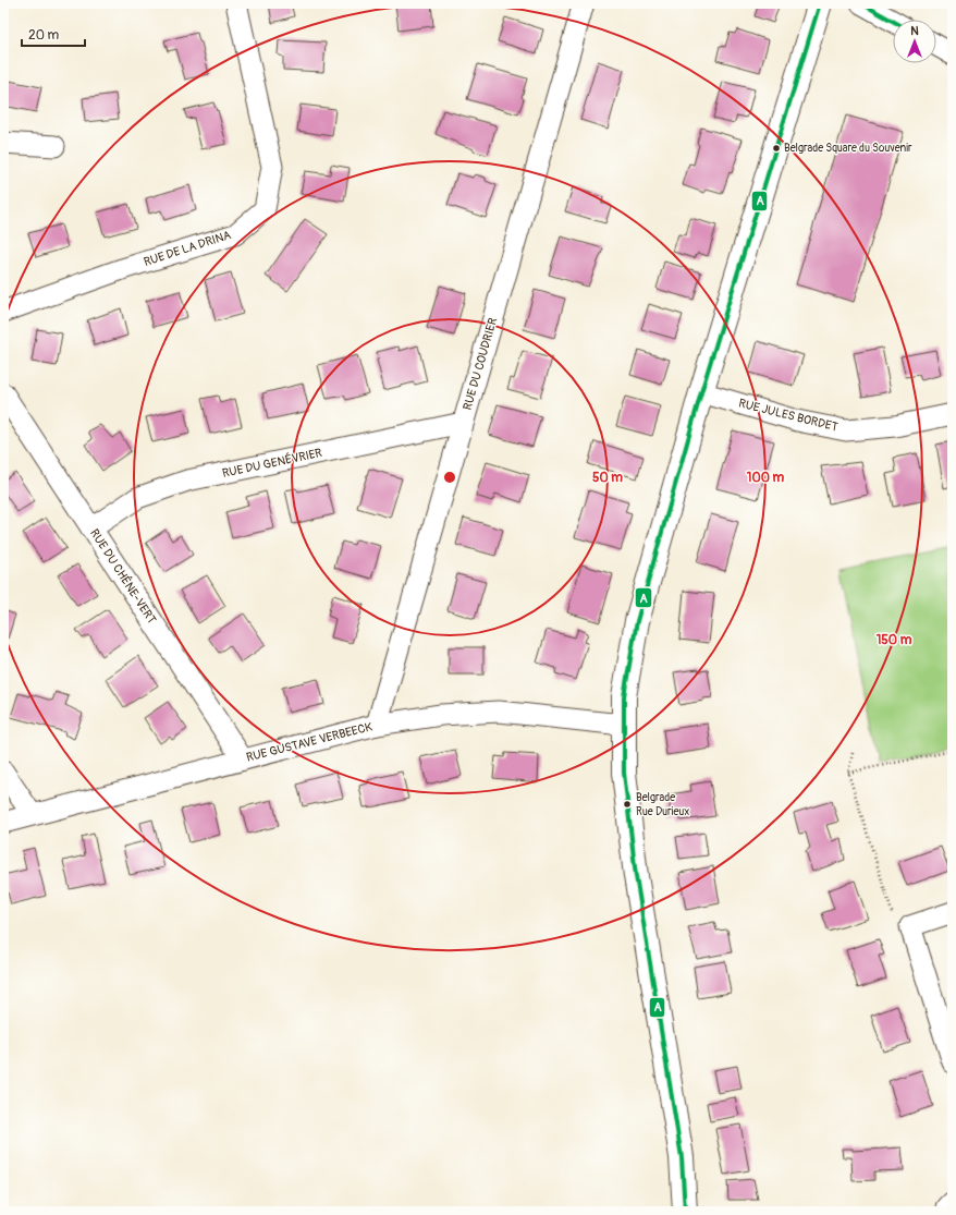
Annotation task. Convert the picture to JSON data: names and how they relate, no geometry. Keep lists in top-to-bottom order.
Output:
{
  "streets": {
    "street": [
      "RUE DE LA DRINA",
      "RUE DU COUDRIER",
      "RUE JULES BORDET",
      "RUE DU GENÉVRIER",
      "RUE DU CHÊNE-VERT",
      "RUE GUSTAVE VERBEECK"
    ]
  },
  "crossings": [
    ["RUE DU COUDRIER", "RUE DU GENÉVRIER"],
    ["RUE DU COUDRIER", "RUE GUSTAVE VERBEECK"],
    ["RUE DU GENÉVRIER", "RUE DU CHÊNE-VERT"],
    ["RUE DU CHÊNE-VERT", "RUE GUSTAVE VERBEECK"]
  ],
  "places": ["Belgrade Square du Souvenir", "Belgrade Rue Durieux"],
  "lines": ["transit line A"],
  "scale_bar": "20 m",
  "north": "top",
  "rings": ["50 m", "100 m", "150 m"]
}
